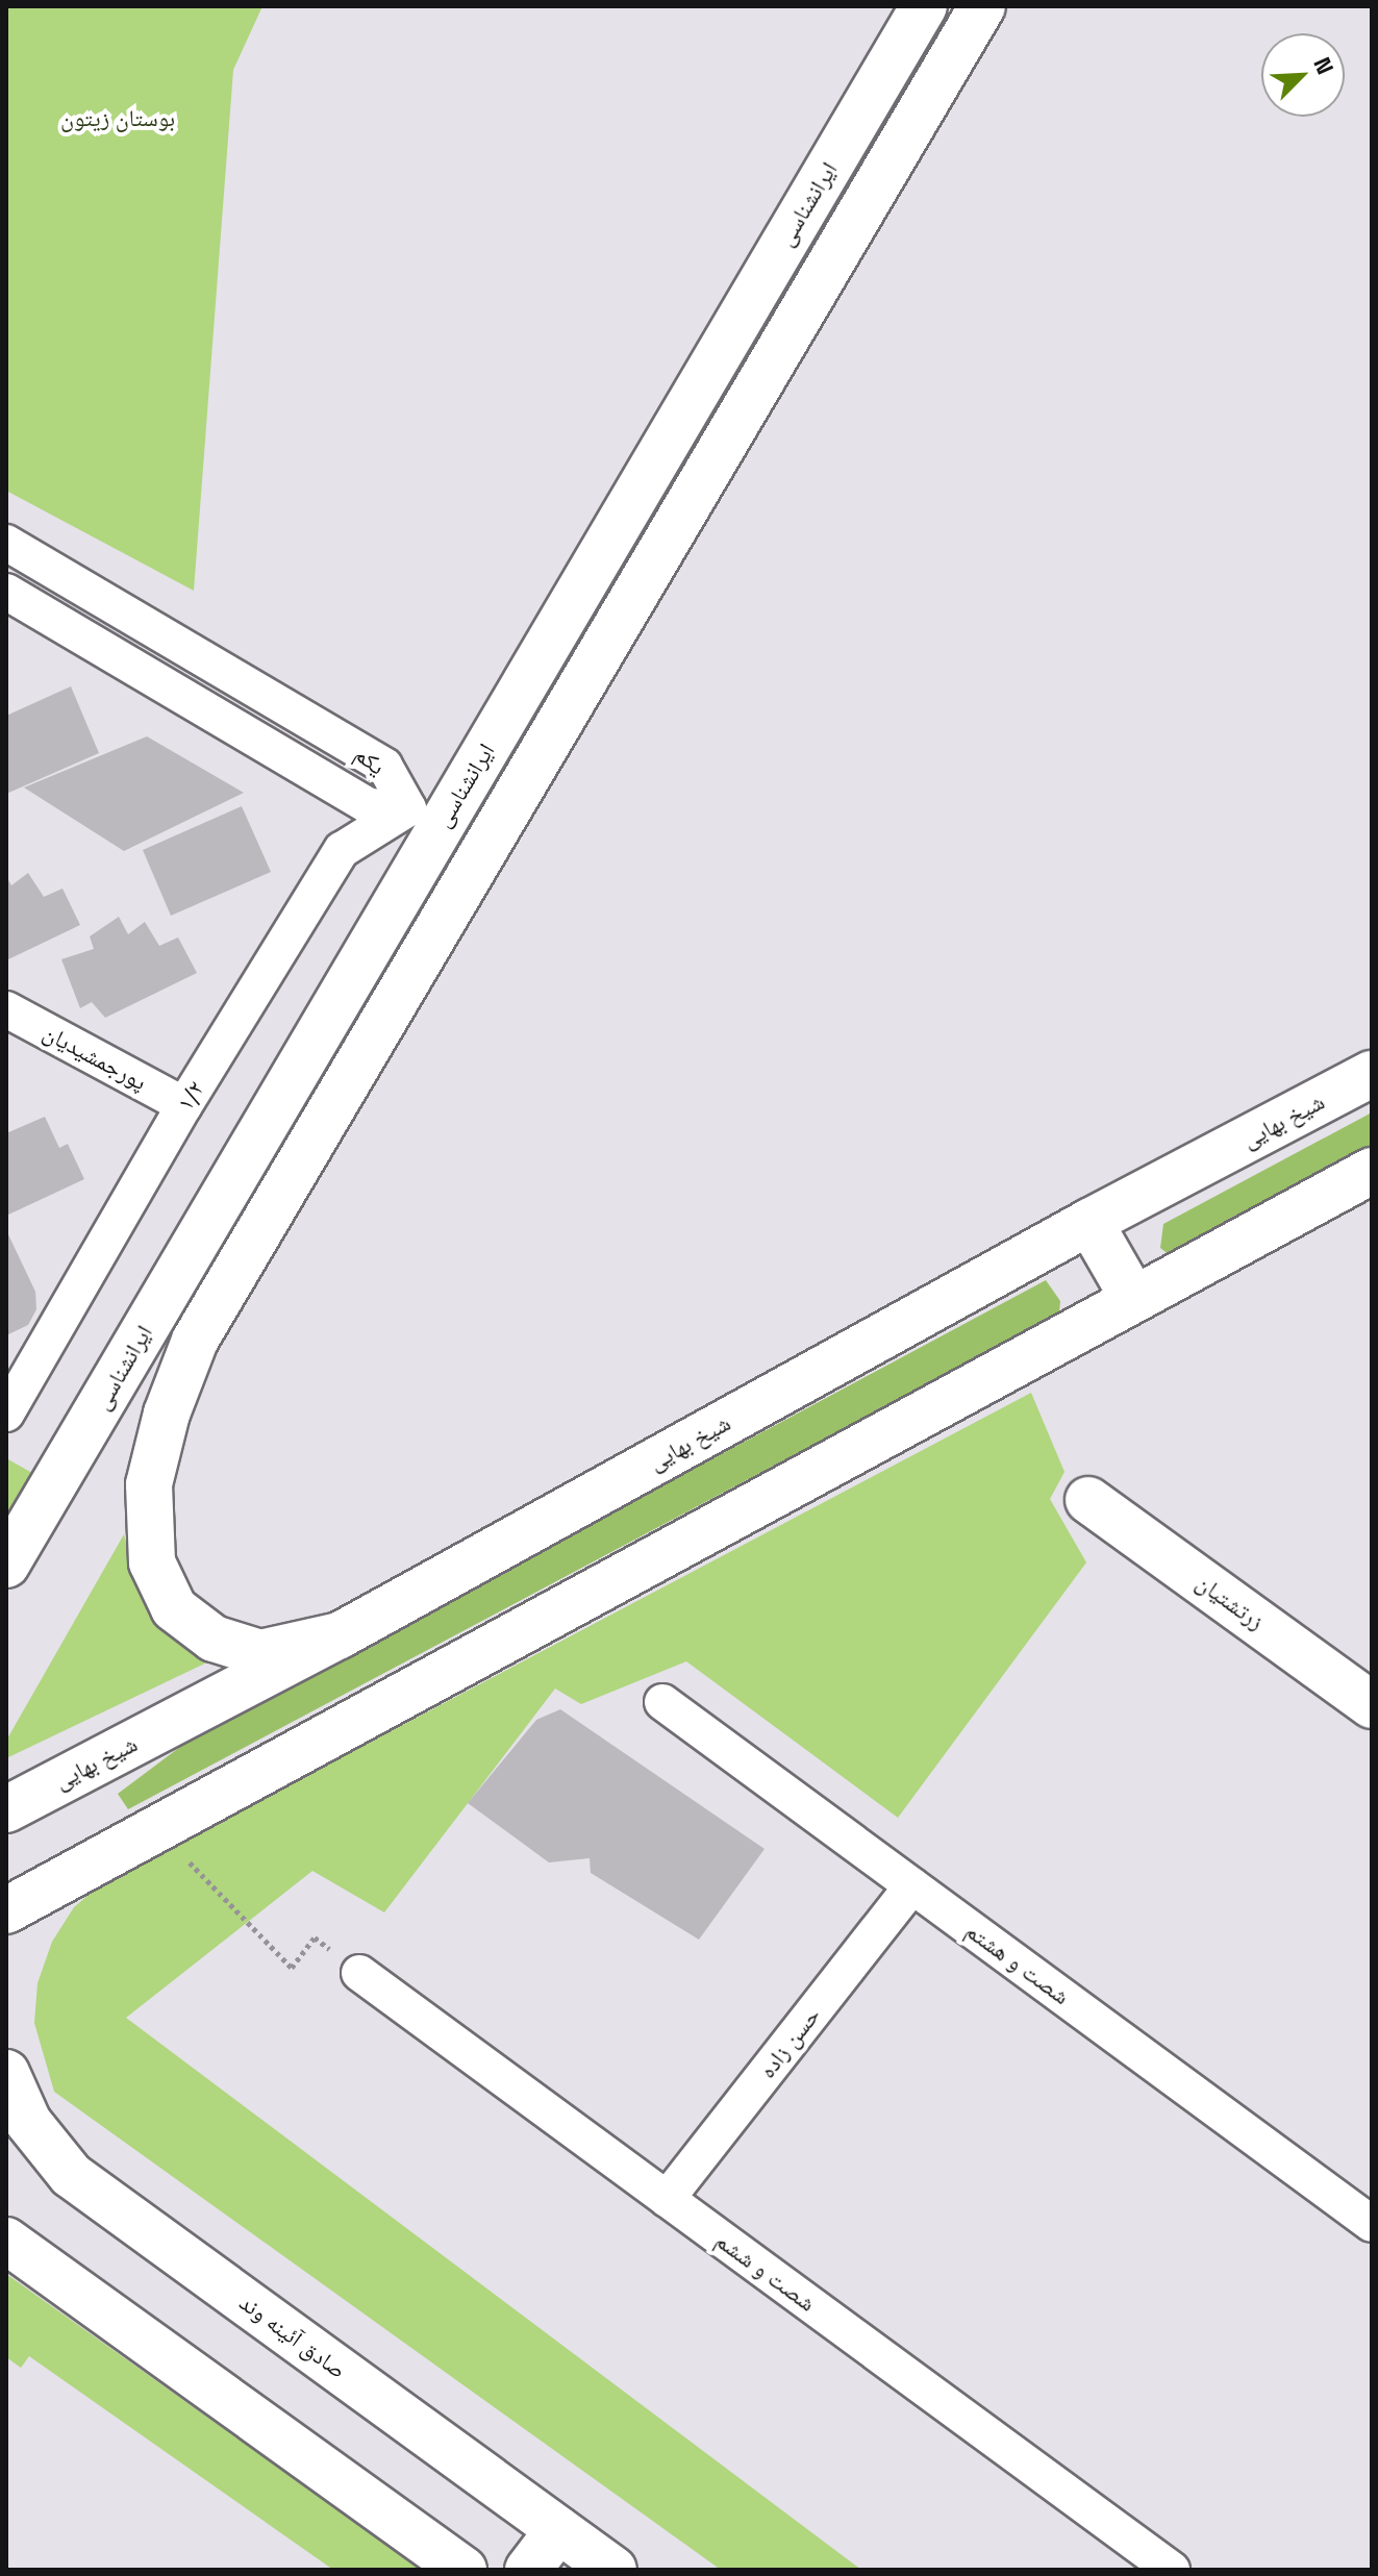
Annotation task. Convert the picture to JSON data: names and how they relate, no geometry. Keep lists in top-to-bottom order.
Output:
{
  "streets": {
    "main road": [
      "ایرانشناسی",
      "شیخ بهایی",
      "زرتشتیان",
      "صادق آئینه وند"
    ],
    "street": [
      "یکم",
      "پورجمشیدیان",
      "۱/۲",
      "شصت و هشتم",
      "حسن زاده",
      "شصت و ششم"
    ]
  },
  "crossings": [
    ["ایرانشناسی", "یکم"],
    ["ایرانشناسی", "۱/۲"],
    ["یکم", "۱/۲"],
    ["پورجمشیدیان", "۱/۲"],
    ["شصت و هشتم", "حسن زاده"],
    ["حسن زاده", "شصت و ششم"]
  ],
  "parks": ["بوستان زیتون"],
  "north": "top right"
}
